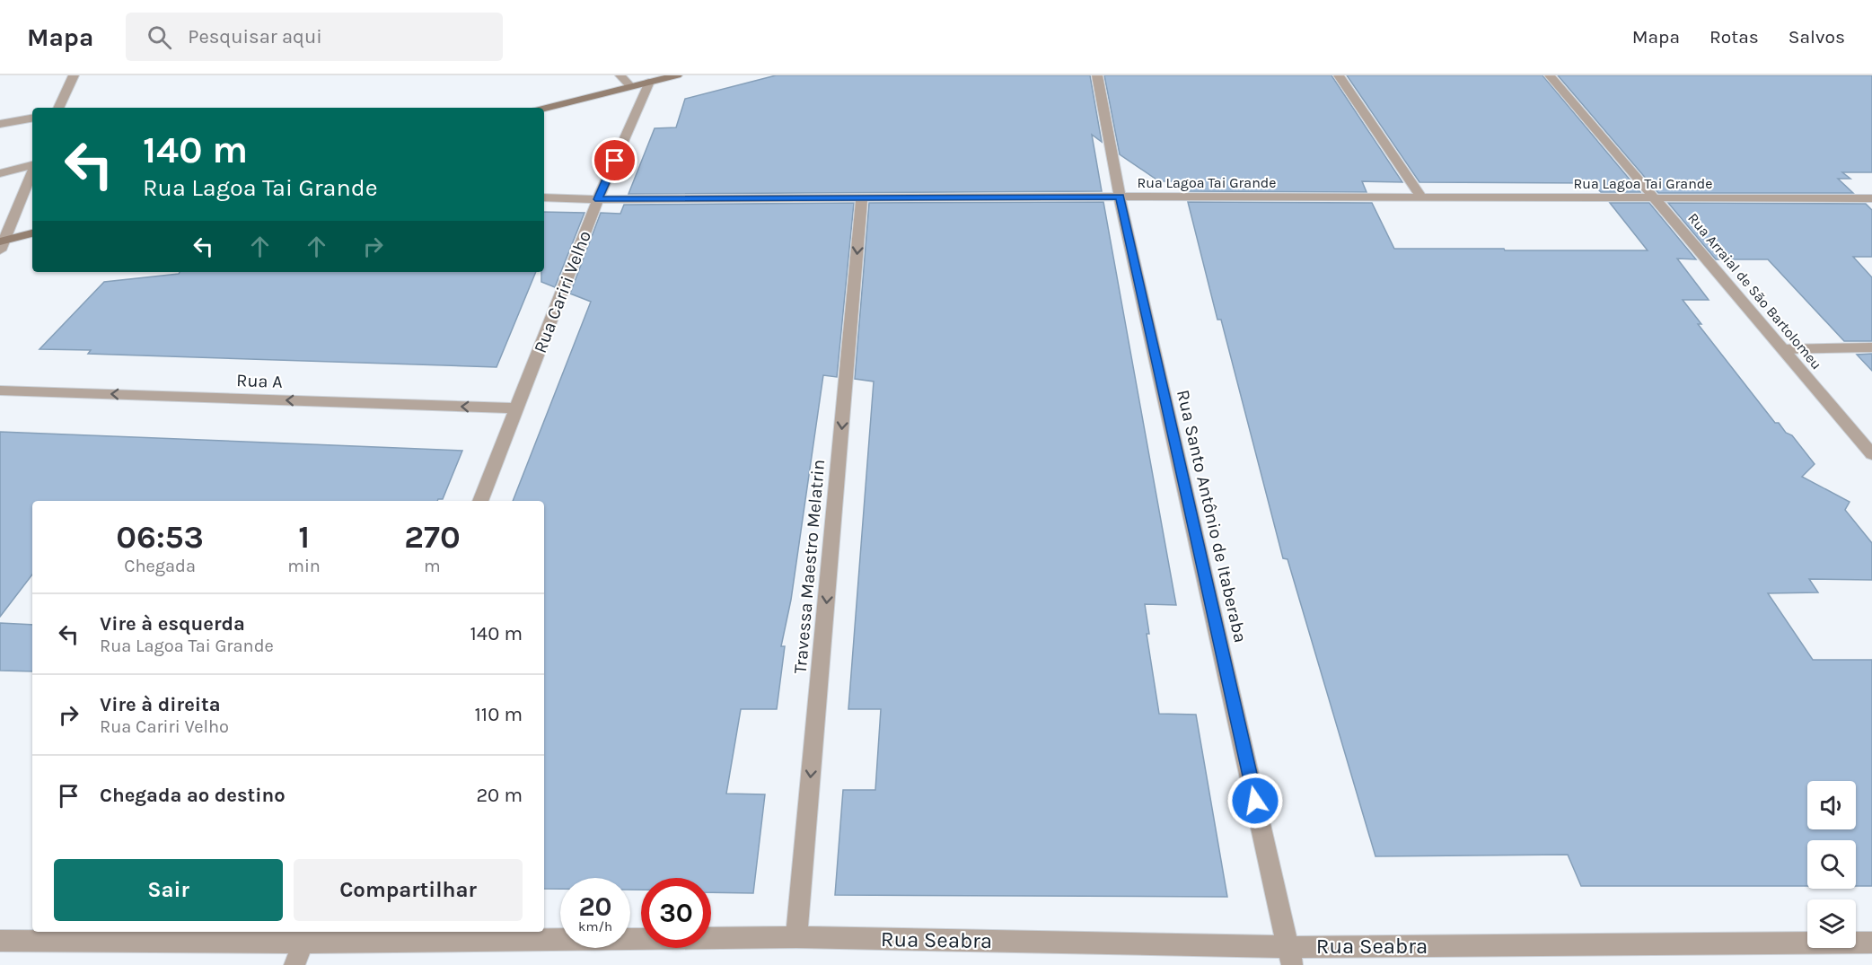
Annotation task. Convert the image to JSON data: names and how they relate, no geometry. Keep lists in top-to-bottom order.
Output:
{
  "streets": {
    "street": [
      "Rua Lagoa Tai Grande",
      "Rua Arraial de São Bartolomeu",
      "Rua Cariri Velho",
      "Rua A",
      "Rua Santo Antônio de Itaberaba",
      "Travessa Maestro Melatrin",
      "Rua Seabra"
    ]
  },
  "crossings": [
    ["Rua Lagoa Tai Grande", "Rua Arraial de São Bartolomeu"],
    ["Rua Lagoa Tai Grande", "Rua Cariri Velho"],
    ["Rua Lagoa Tai Grande", "Rua Santo Antônio de Itaberaba"],
    ["Rua Lagoa Tai Grande", "Travessa Maestro Melatrin"],
    ["Rua Cariri Velho", "Rua A"],
    ["Rua Santo Antônio de Itaberaba", "Rua Seabra"],
    ["Travessa Maestro Melatrin", "Rua Seabra"]
  ],
  "one_way": ["Rua A", "Travessa Maestro Melatrin"],
  "page": {
    "header": "Mapa",
    "search": "Pesquisar aqui",
    "nav": ["Mapa", "Rotas", "Salvos"],
    "turn": ["140 m", "Rua Lagoa Tai Grande"],
    "eta": [
      "06:53",
      "Chegada",
      "1",
      "min",
      "270",
      "m"
    ],
    "list": [
      {
        "name": "Vire à esquerda",
        "note": "Rua Lagoa Tai Grande",
        "value": "140 m"
      },
      {
        "name": "Vire à direita",
        "note": "Rua Cariri Velho",
        "value": "110 m"
      },
      {
        "name": "Chegada ao destino",
        "value": "20 m"
      }
    ],
    "buttons": ["Sair", "Compartilhar"],
    "speed": "20 km/h",
    "limit": "30"
  }
}
